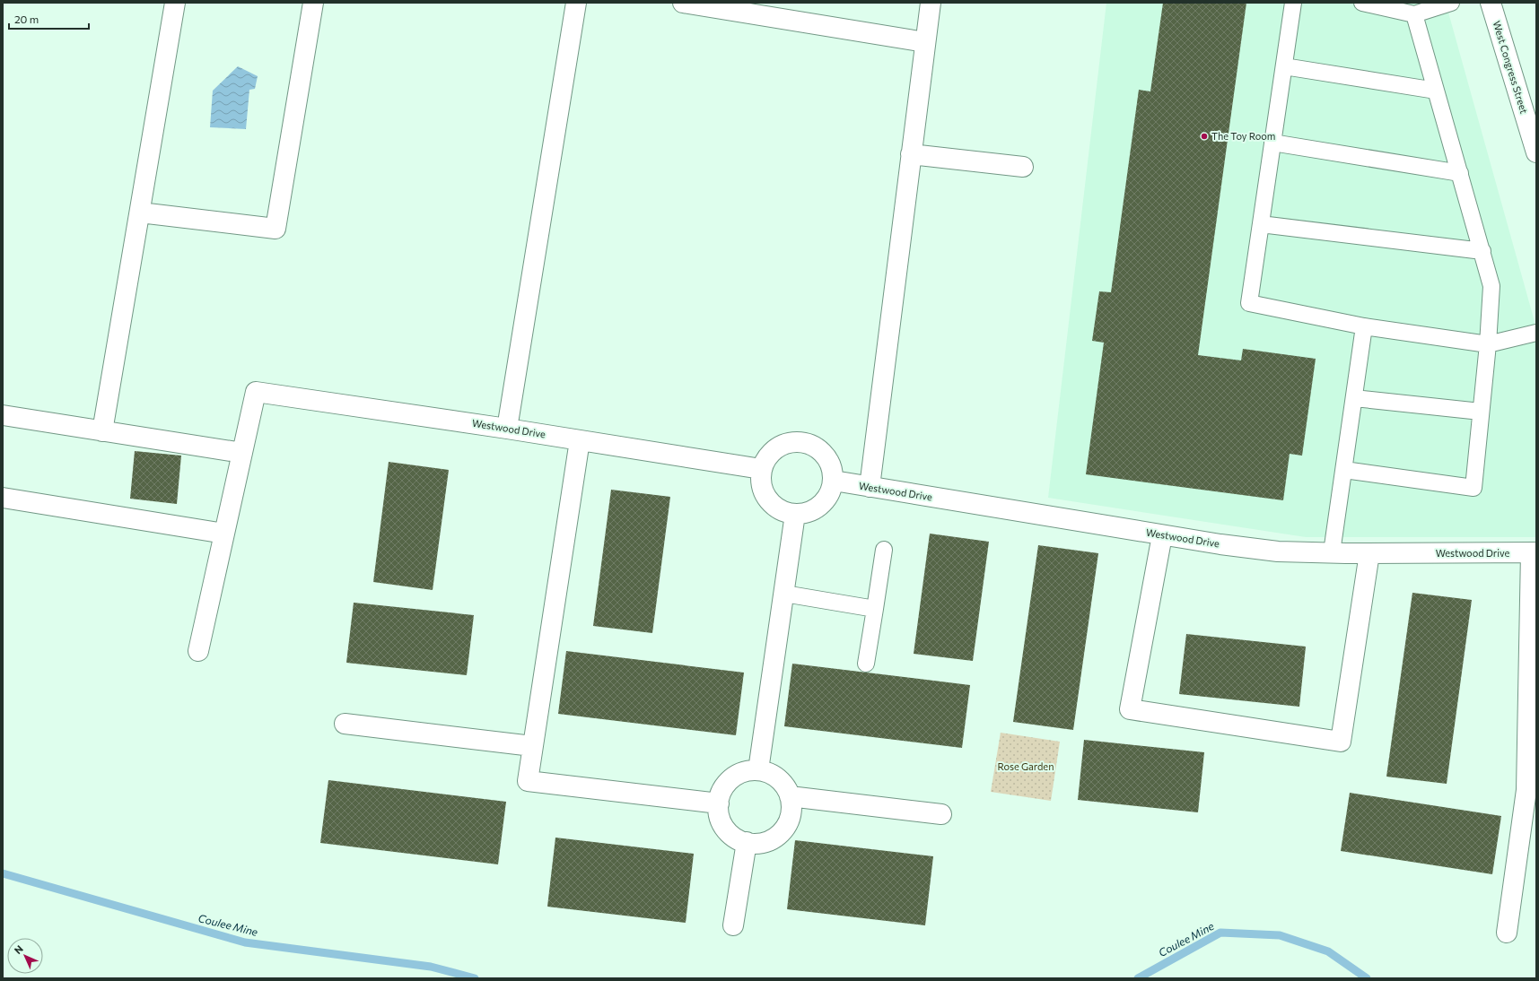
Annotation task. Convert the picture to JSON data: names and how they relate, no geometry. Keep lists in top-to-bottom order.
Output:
{
  "streets": {
    "street": ["West Congress Street", "Westwood Drive"]
  },
  "water": ["Coulee Mine"],
  "parks": ["Rose Garden"],
  "places": ["The Toy Room"],
  "scale_bar": "20 m",
  "north": "top left"
}
